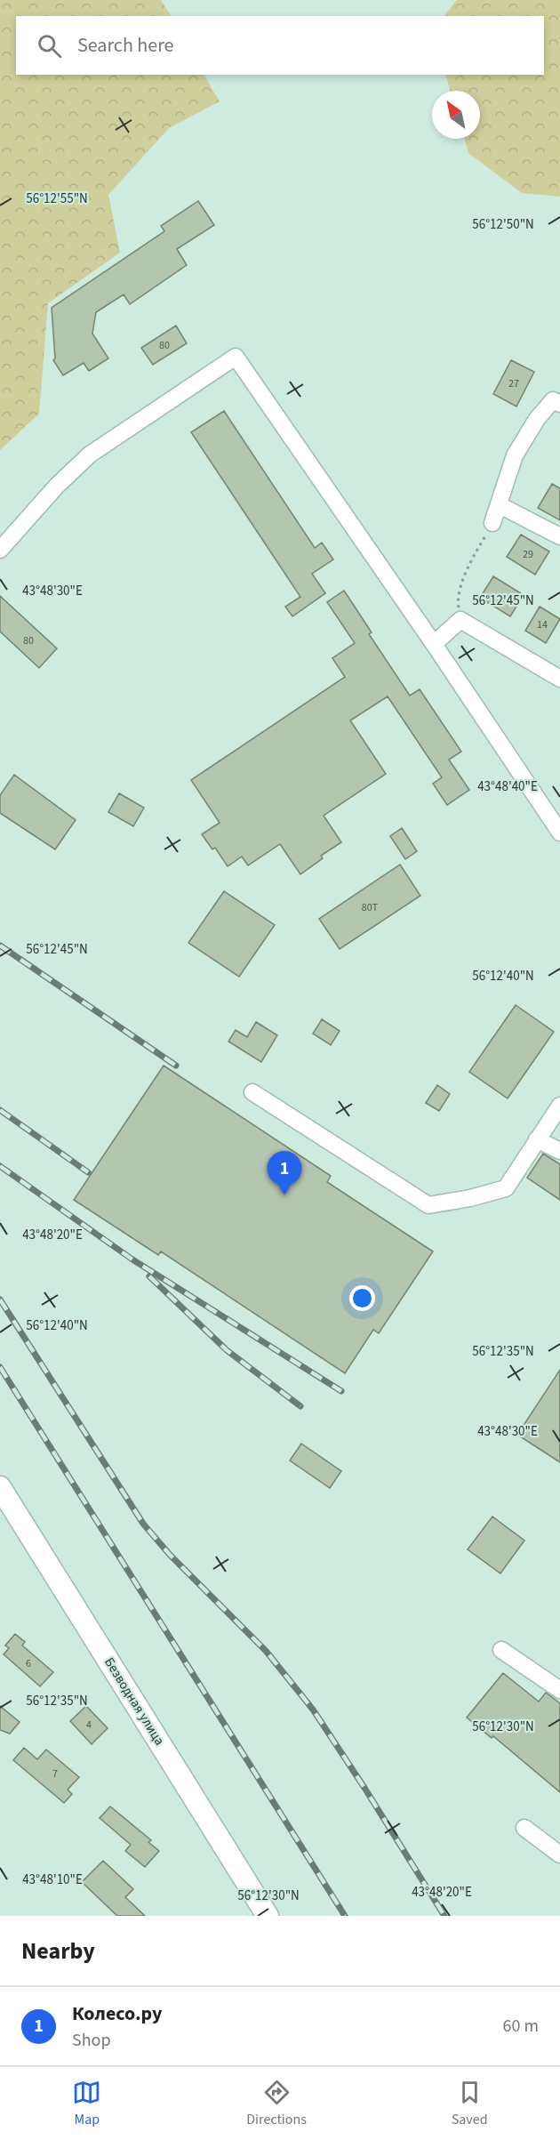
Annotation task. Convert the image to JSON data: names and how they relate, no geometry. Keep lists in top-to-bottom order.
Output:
{
  "streets": {
    "main road": ["Безводная улица"]
  },
  "house_numbers": [
    "80",
    "27",
    "29",
    "14",
    "80",
    "80Т",
    "6",
    "4",
    "7"
  ],
  "north": "top left",
  "page": {
    "search": "Search here",
    "pins": "1",
    "heading": "Nearby",
    "list": [
      {
        "mark": "1",
        "name": "Колесо.ру",
        "note": "Shop",
        "value": "60 m"
      }
    ],
    "nav": ["Map", "Directions", "Saved"]
  },
  "coordinates": [
    "56°12'55\"N",
    "56°12'50\"N",
    "43°48'30\"E",
    "56°12'45\"N",
    "43°48'40\"E",
    "56°12'40\"N",
    "43°48'20\"E",
    "56°12'35\"N",
    "56°12'30\"N",
    "43°48'10\"E"
  ]
}
